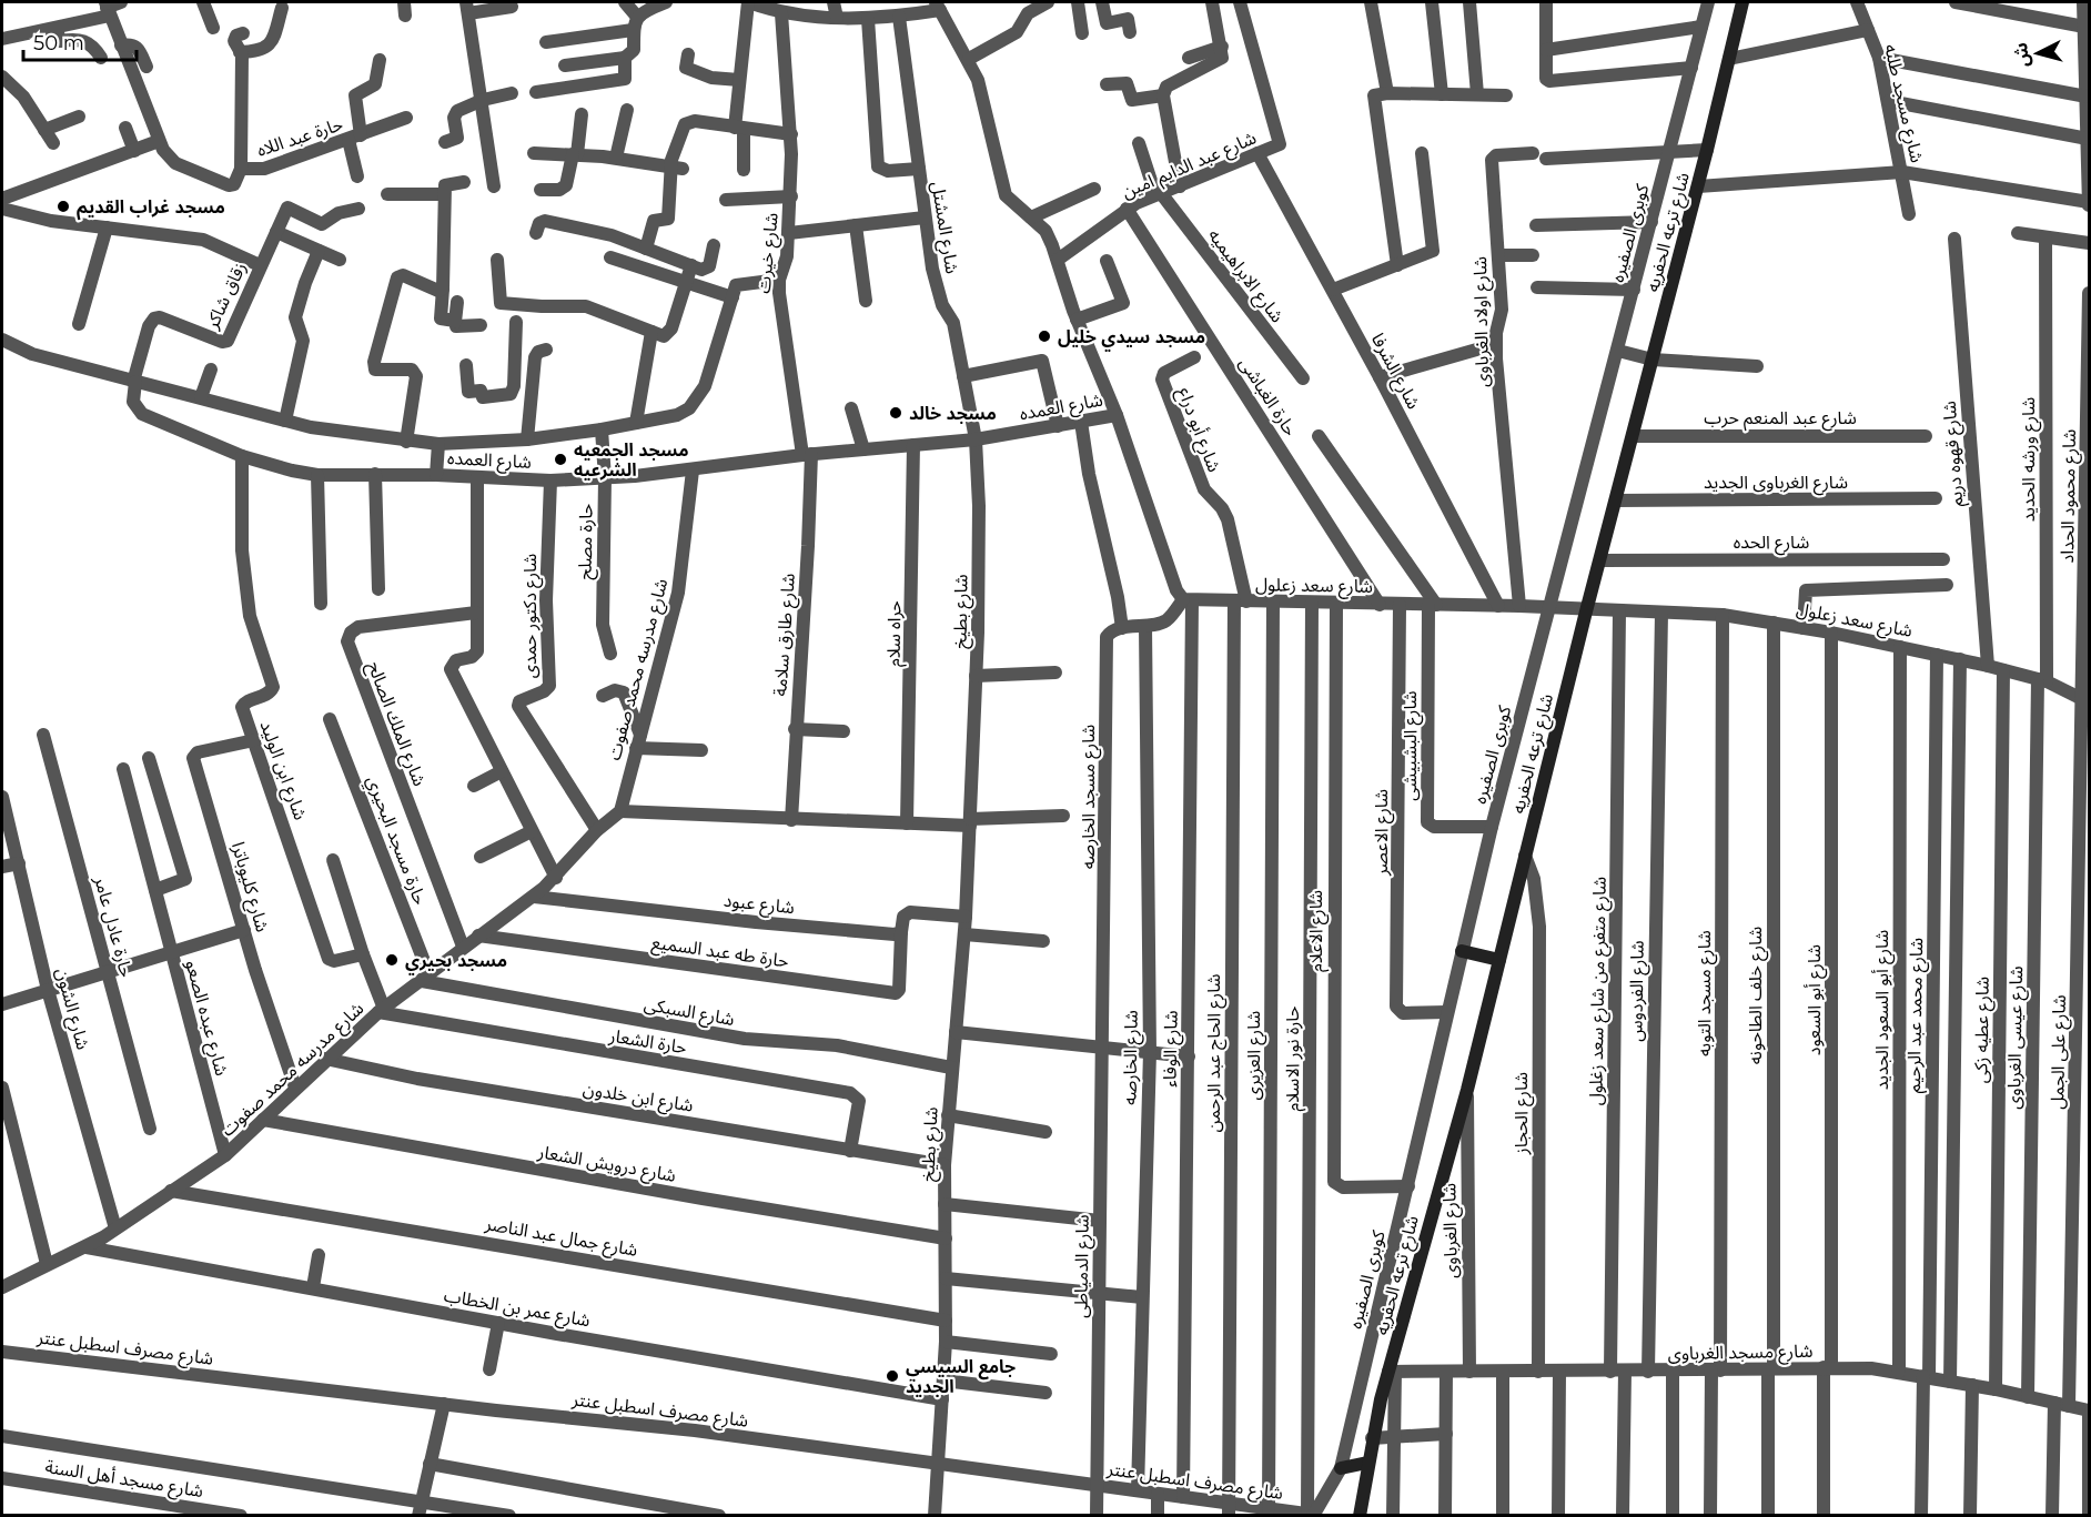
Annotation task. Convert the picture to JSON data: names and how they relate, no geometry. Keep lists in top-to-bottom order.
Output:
{
  "streets": {
    "street": [
      "شارع مسجد طلبه",
      "حارة عبد اللاه",
      "شارع عبد الدايم امين",
      "شارع المشتل",
      "شارع ترعه الحفريه",
      "كوبرى الصفيره",
      "شارع خيرت",
      "شارع الابراهيميه",
      "زقاق شاكر",
      "شارع اولاد الغرباوى",
      "شارع الشرفا",
      "حارة الغباشى",
      "شارع العمده",
      "شارع عبد المنعم حرب",
      "شارع أبو دراع",
      "شارع قهوه دريم",
      "شارع ورشه الحديد",
      "شارع الغرباوى الجديد",
      "شارع محمود الحداد",
      "حارة مصلح",
      "شارع الحده",
      "شارع سعد زعلول",
      "شارع بطيخ",
      "شارع دكتور حمدى",
      "حراه سلام",
      "شارع طارق سلامة",
      "شارع مدرسه محمد صفوت",
      "شارع الملك الصالح",
      "شارع البشبيشى",
      "شارع ابن الوليد",
      "شارع مسجد الخارصه",
      "شارع الاعصر",
      "حارة مسجد البحيري",
      "شارع كليوباترا",
      "شارع عبود",
      "حارة عادل عامر",
      "شارع الاعلام",
      "حارة طه عبد السميع",
      "شارع متفرع من شارع سعد زغلول",
      "شارع الفردوس",
      "شارع مسجد التوبه",
      "شارع خلف الطاحونه",
      "شارع أبو السعود",
      "شارع الشون",
      "شارع أبو السعود الجديد",
      "شارع السبكى",
      "شارع محمد عبد الرحيم",
      "شارع عبده الصعو",
      "شارع عطيه زكى",
      "شارع عيسى الغرباوى",
      "حارة الشعار",
      "شارع الوفاء",
      "شارع على الجمل",
      "شارع الحاج عبد الرحمن",
      "شارع العزيرى",
      "شارع الخارصه",
      "حارة نور الاسلام",
      "شارع ابن خلدون",
      "شارع الحجاز",
      "شارع درويش الشعار",
      "شارع الغرباوى",
      "شارع جمال عبد الناصر",
      "شارع الدمياطى",
      "شارع عمر بن الخطاب",
      "شارع مصرف اسطبل عنتر",
      "شارع مسجد الغرباوى",
      "شارع مسجد أهل السنة"
    ]
  },
  "crossings": [
    ["شارع عبد الدايم امين", "شارع الابراهيميه"],
    ["شارع عبد الدايم امين", "شارع الشرفا"],
    ["شارع عبد الدايم امين", "حارة الغباشى"],
    ["شارع المشتل", "شارع العمده"],
    ["شارع المشتل", "شارع بطيخ"],
    ["شارع ترعه الحفريه", "شارع عبد المنعم حرب"],
    ["شارع ترعه الحفريه", "شارع الغرباوى الجديد"],
    ["شارع ترعه الحفريه", "شارع الحده"],
    ["شارع ترعه الحفريه", "شارع سعد زعلول"],
    ["شارع ترعه الحفريه", "شارع الحجاز"],
    ["شارع ترعه الحفريه", "شارع الغرباوى"],
    ["شارع ترعه الحفريه", "شارع مسجد الغرباوى"],
    ["كوبرى الصفيره", "شارع اولاد الغرباوى"],
    ["كوبرى الصفيره", "شارع سعد زعلول"],
    ["كوبرى الصفيره", "شارع البشبيشى"],
    ["كوبرى الصفيره", "شارع الاعصر"],
    ["كوبرى الصفيره", "شارع الاعلام"],
    ["كوبرى الصفيره", "حارة نور الاسلام"],
    ["كوبرى الصفيره", "شارع مصرف اسطبل عنتر"],
    ["شارع خيرت", "شارع العمده"],
    ["شارع خيرت", "شارع طارق سلامة"],
    ["زقاق شاكر", "شارع العمده"],
    ["شارع اولاد الغرباوى", "شارع سعد زعلول"],
    ["شارع الشرفا", "شارع سعد زعلول"],
    ["حارة الغباشى", "شارع سعد زعلول"],
    ["شارع العمده", "حارة مصلح"],
    ["شارع العمده", "شارع بطيخ"],
    ["شارع العمده", "شارع دكتور حمدى"],
    ["شارع العمده", "حراه سلام"],
    ["شارع العمده", "شارع طارق سلامة"],
    ["شارع العمده", "شارع مدرسه محمد صفوت"],
    ["شارع العمده", "شارع ابن الوليد"],
    ["شارع أبو دراع", "شارع سعد زعلول"],
    ["شارع أبو دراع", "شارع الحاج عبد الرحمن"],
    ["شارع قهوه دريم", "شارع سعد زعلول"],
    ["شارع ورشه الحديد", "شارع سعد زعلول"],
    ["شارع ورشه الحديد", "شارع عيسى الغرباوى"],
    ["شارع محمود الحداد", "شارع سعد زعلول"],
    ["شارع محمود الحداد", "شارع على الجمل"],
    ["شارع سعد زعلول", "شارع البشبيشى"],
    ["شارع سعد زعلول", "شارع الاعصر"],
    ["شارع سعد زعلول", "شارع الاعلام"],
    ["شارع سعد زعلول", "شارع متفرع من شارع سعد زغلول"],
    ["شارع سعد زعلول", "شارع الفردوس"],
    ["شارع سعد زعلول", "شارع مسجد التوبه"],
    ["شارع سعد زعلول", "شارع خلف الطاحونه"],
    ["شارع سعد زعلول", "شارع أبو السعود"],
    ["شارع سعد زعلول", "شارع أبو السعود الجديد"],
    ["شارع سعد زعلول", "شارع محمد عبد الرحيم"],
    ["شارع سعد زعلول", "شارع عطيه زكى"],
    ["شارع سعد زعلول", "شارع عيسى الغرباوى"],
    ["شارع سعد زعلول", "شارع الوفاء"],
    ["شارع سعد زعلول", "شارع على الجمل"],
    ["شارع سعد زعلول", "شارع الحاج عبد الرحمن"],
    ["شارع سعد زعلول", "شارع العزيرى"],
    ["شارع سعد زعلول", "حارة نور الاسلام"],
    ["شارع بطيخ", "شارع السبكى"],
    ["شارع بطيخ", "شارع ابن خلدون"],
    ["شارع بطيخ", "شارع درويش الشعار"],
    ["شارع بطيخ", "شارع جمال عبد الناصر"],
    ["شارع بطيخ", "شارع عمر بن الخطاب"],
    ["شارع بطيخ", "شارع مصرف اسطبل عنتر"],
    ["شارع دكتور حمدى", "شارع مدرسه محمد صفوت"],
    ["شارع مدرسه محمد صفوت", "شارع الملك الصالح"],
    ["شارع مدرسه محمد صفوت", "حارة مسجد البحيري"],
    ["شارع مدرسه محمد صفوت", "شارع كليوباترا"],
    ["شارع مدرسه محمد صفوت", "شارع عبود"],
    ["شارع مدرسه محمد صفوت", "حارة طه عبد السميع"],
    ["شارع مدرسه محمد صفوت", "شارع الشون"],
    ["شارع مدرسه محمد صفوت", "شارع السبكى"],
    ["شارع مدرسه محمد صفوت", "شارع عبده الصعو"],
    ["شارع مدرسه محمد صفوت", "حارة الشعار"],
    ["شارع مدرسه محمد صفوت", "شارع ابن خلدون"],
    ["شارع مدرسه محمد صفوت", "شارع درويش الشعار"],
    ["شارع مدرسه محمد صفوت", "شارع جمال عبد الناصر"],
    ["شارع مدرسه محمد صفوت", "شارع عمر بن الخطاب"],
    ["شارع ابن الوليد", "شارع كليوباترا"],
    ["شارع مسجد الخارصه", "شارع الدمياطى"],
    ["حارة مسجد البحيري", "شارع السبكى"],
    ["شارع عبود", "حارة طه عبد السميع"],
    ["شارع متفرع من شارع سعد زغلول", "شارع مسجد الغرباوى"],
    ["شارع الفردوس", "شارع مسجد الغرباوى"],
    ["شارع مسجد التوبه", "شارع مسجد الغرباوى"],
    ["شارع خلف الطاحونه", "شارع مسجد الغرباوى"],
    ["شارع أبو السعود", "شارع مسجد الغرباوى"],
    ["شارع أبو السعود الجديد", "شارع مسجد الغرباوى"],
    ["شارع محمد عبد الرحيم", "شارع مسجد الغرباوى"],
    ["شارع عطيه زكى", "شارع مسجد الغرباوى"],
    ["شارع عيسى الغرباوى", "شارع مسجد الغرباوى"],
    ["حارة الشعار", "شارع ابن خلدون"],
    ["شارع الوفاء", "شارع مصرف اسطبل عنتر"],
    ["شارع على الجمل", "شارع مسجد الغرباوى"],
    ["شارع الحاج عبد الرحمن", "شارع مصرف اسطبل عنتر"],
    ["شارع العزيرى", "شارع مصرف اسطبل عنتر"],
    ["شارع الخارصه", "شارع مصرف اسطبل عنتر"],
    ["حارة نور الاسلام", "شارع مصرف اسطبل عنتر"],
    ["شارع الحجاز", "شارع مسجد الغرباوى"],
    ["شارع الغرباوى", "شارع مسجد الغرباوى"],
    ["شارع الدمياطى", "شارع مصرف اسطبل عنتر"]
  ],
  "places": [
    "مسجد غراب القديم",
    "مسجد سيدي خليل",
    "مسجد خالد",
    "مسجد الجمعيه الشرعيه",
    "مسجد بحيري",
    "جامع السيسي الجديد"
  ],
  "scale_bar": "50 m",
  "north": "left"
}
